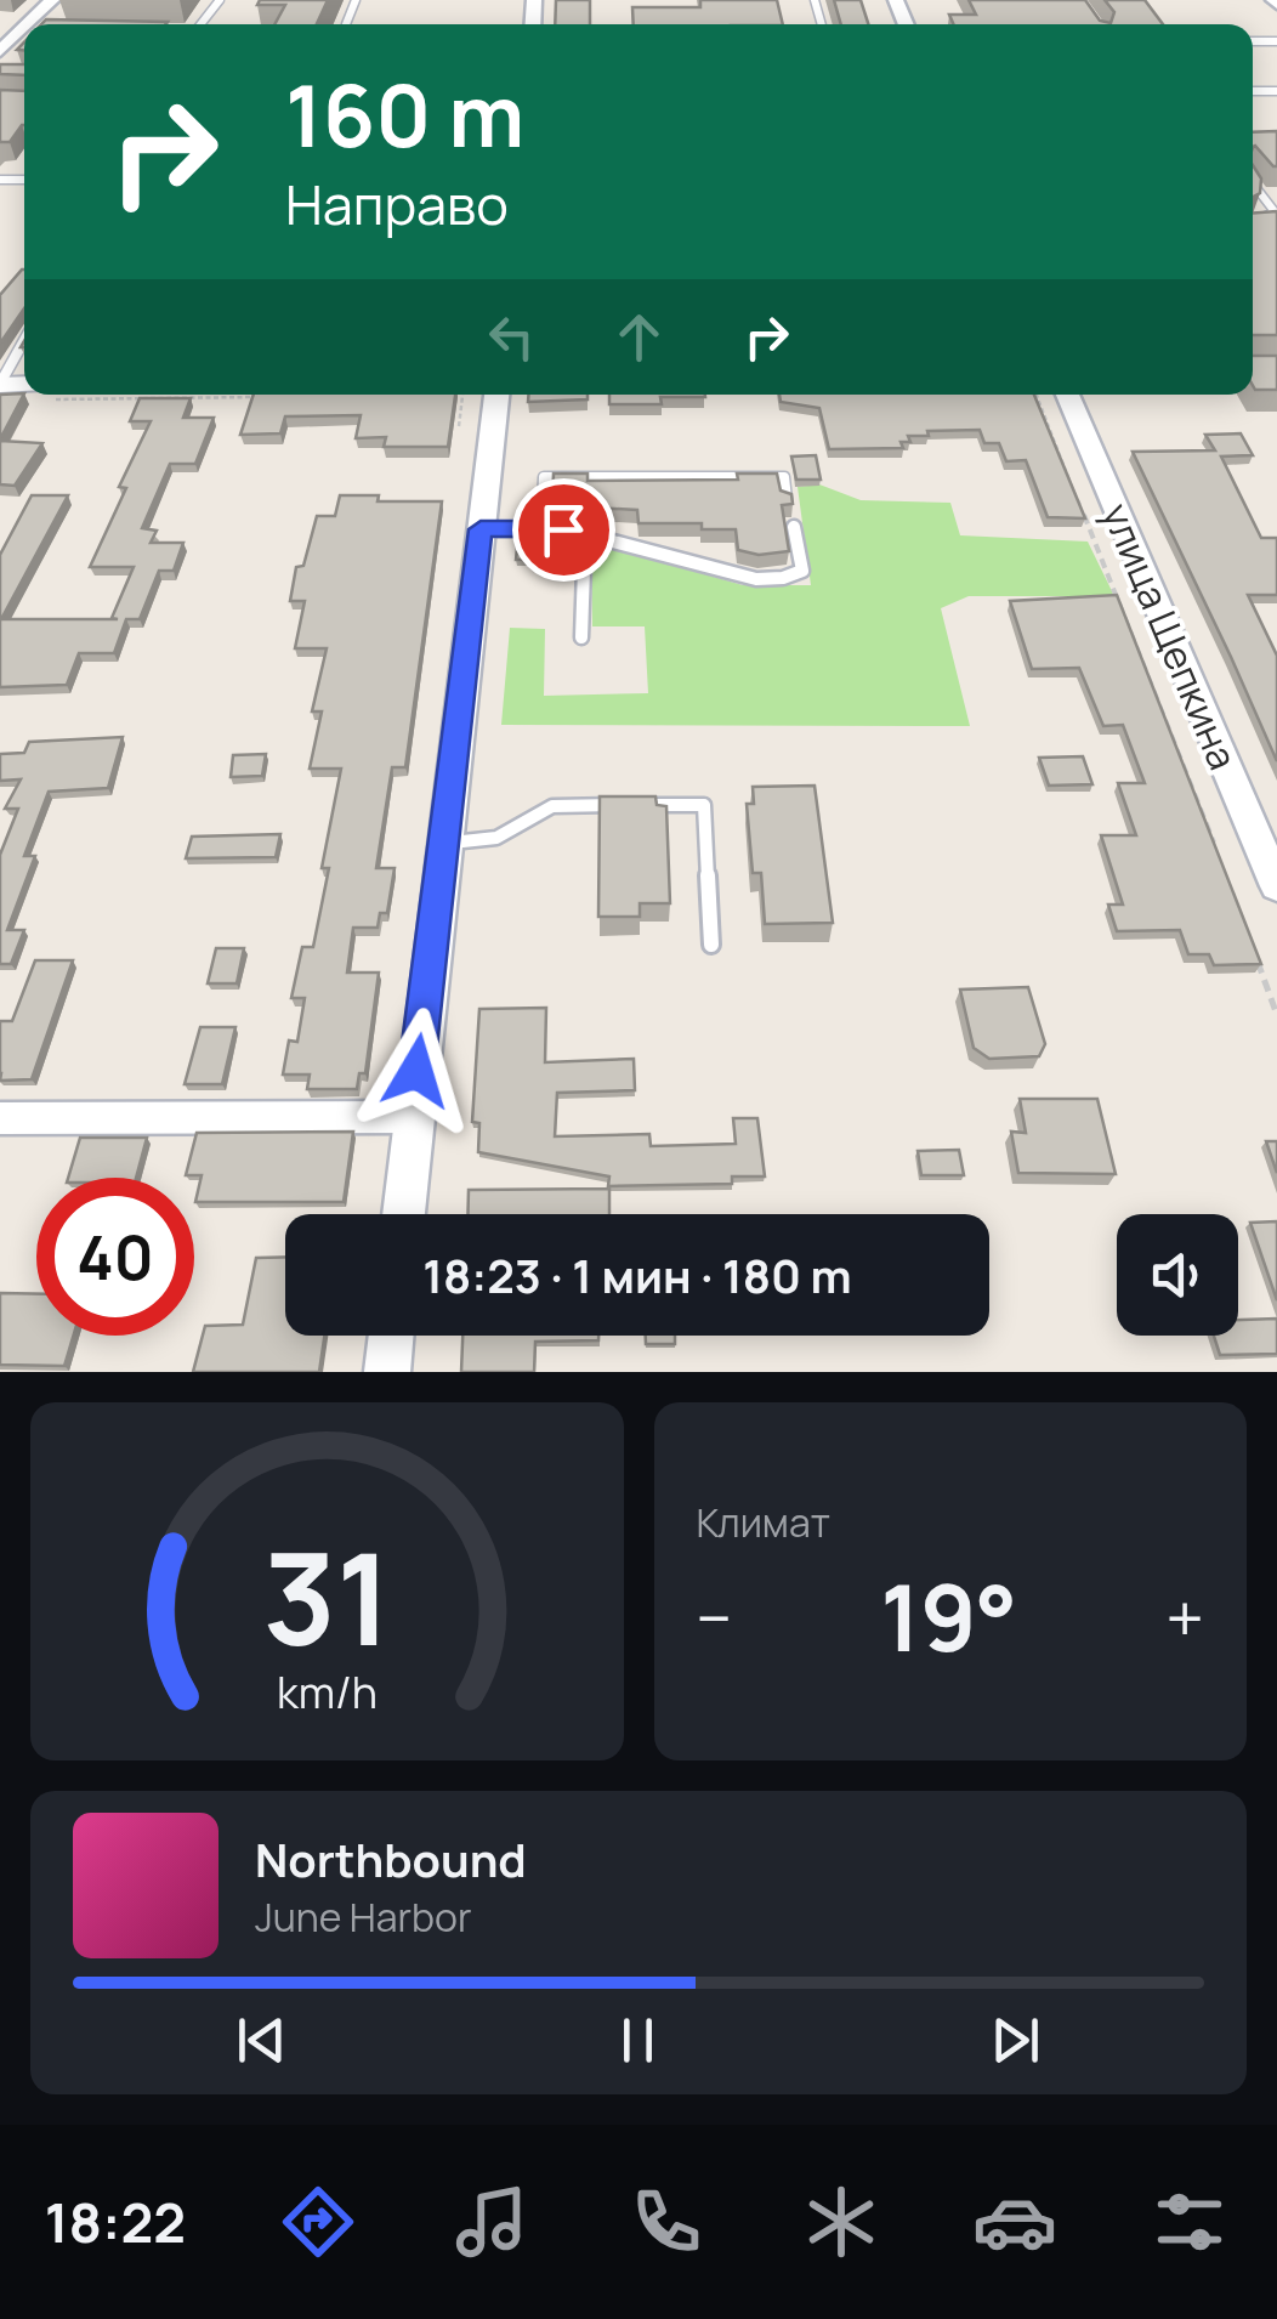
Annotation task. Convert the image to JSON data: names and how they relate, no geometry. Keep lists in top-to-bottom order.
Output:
{
  "streets": {
    "street": ["улица Щепкина"]
  },
  "page": {
    "turn": ["160 m", "Направо"],
    "limit": "40",
    "trip": "18:23 · 1 мин · 180 m",
    "tile": "Климат",
    "heat": ["−", "19°", "+"],
    "song": ["Northbound", "June Harbor"],
    "tabs": "18:22",
    "gauge": ["31", "km/h"]
  }
}
